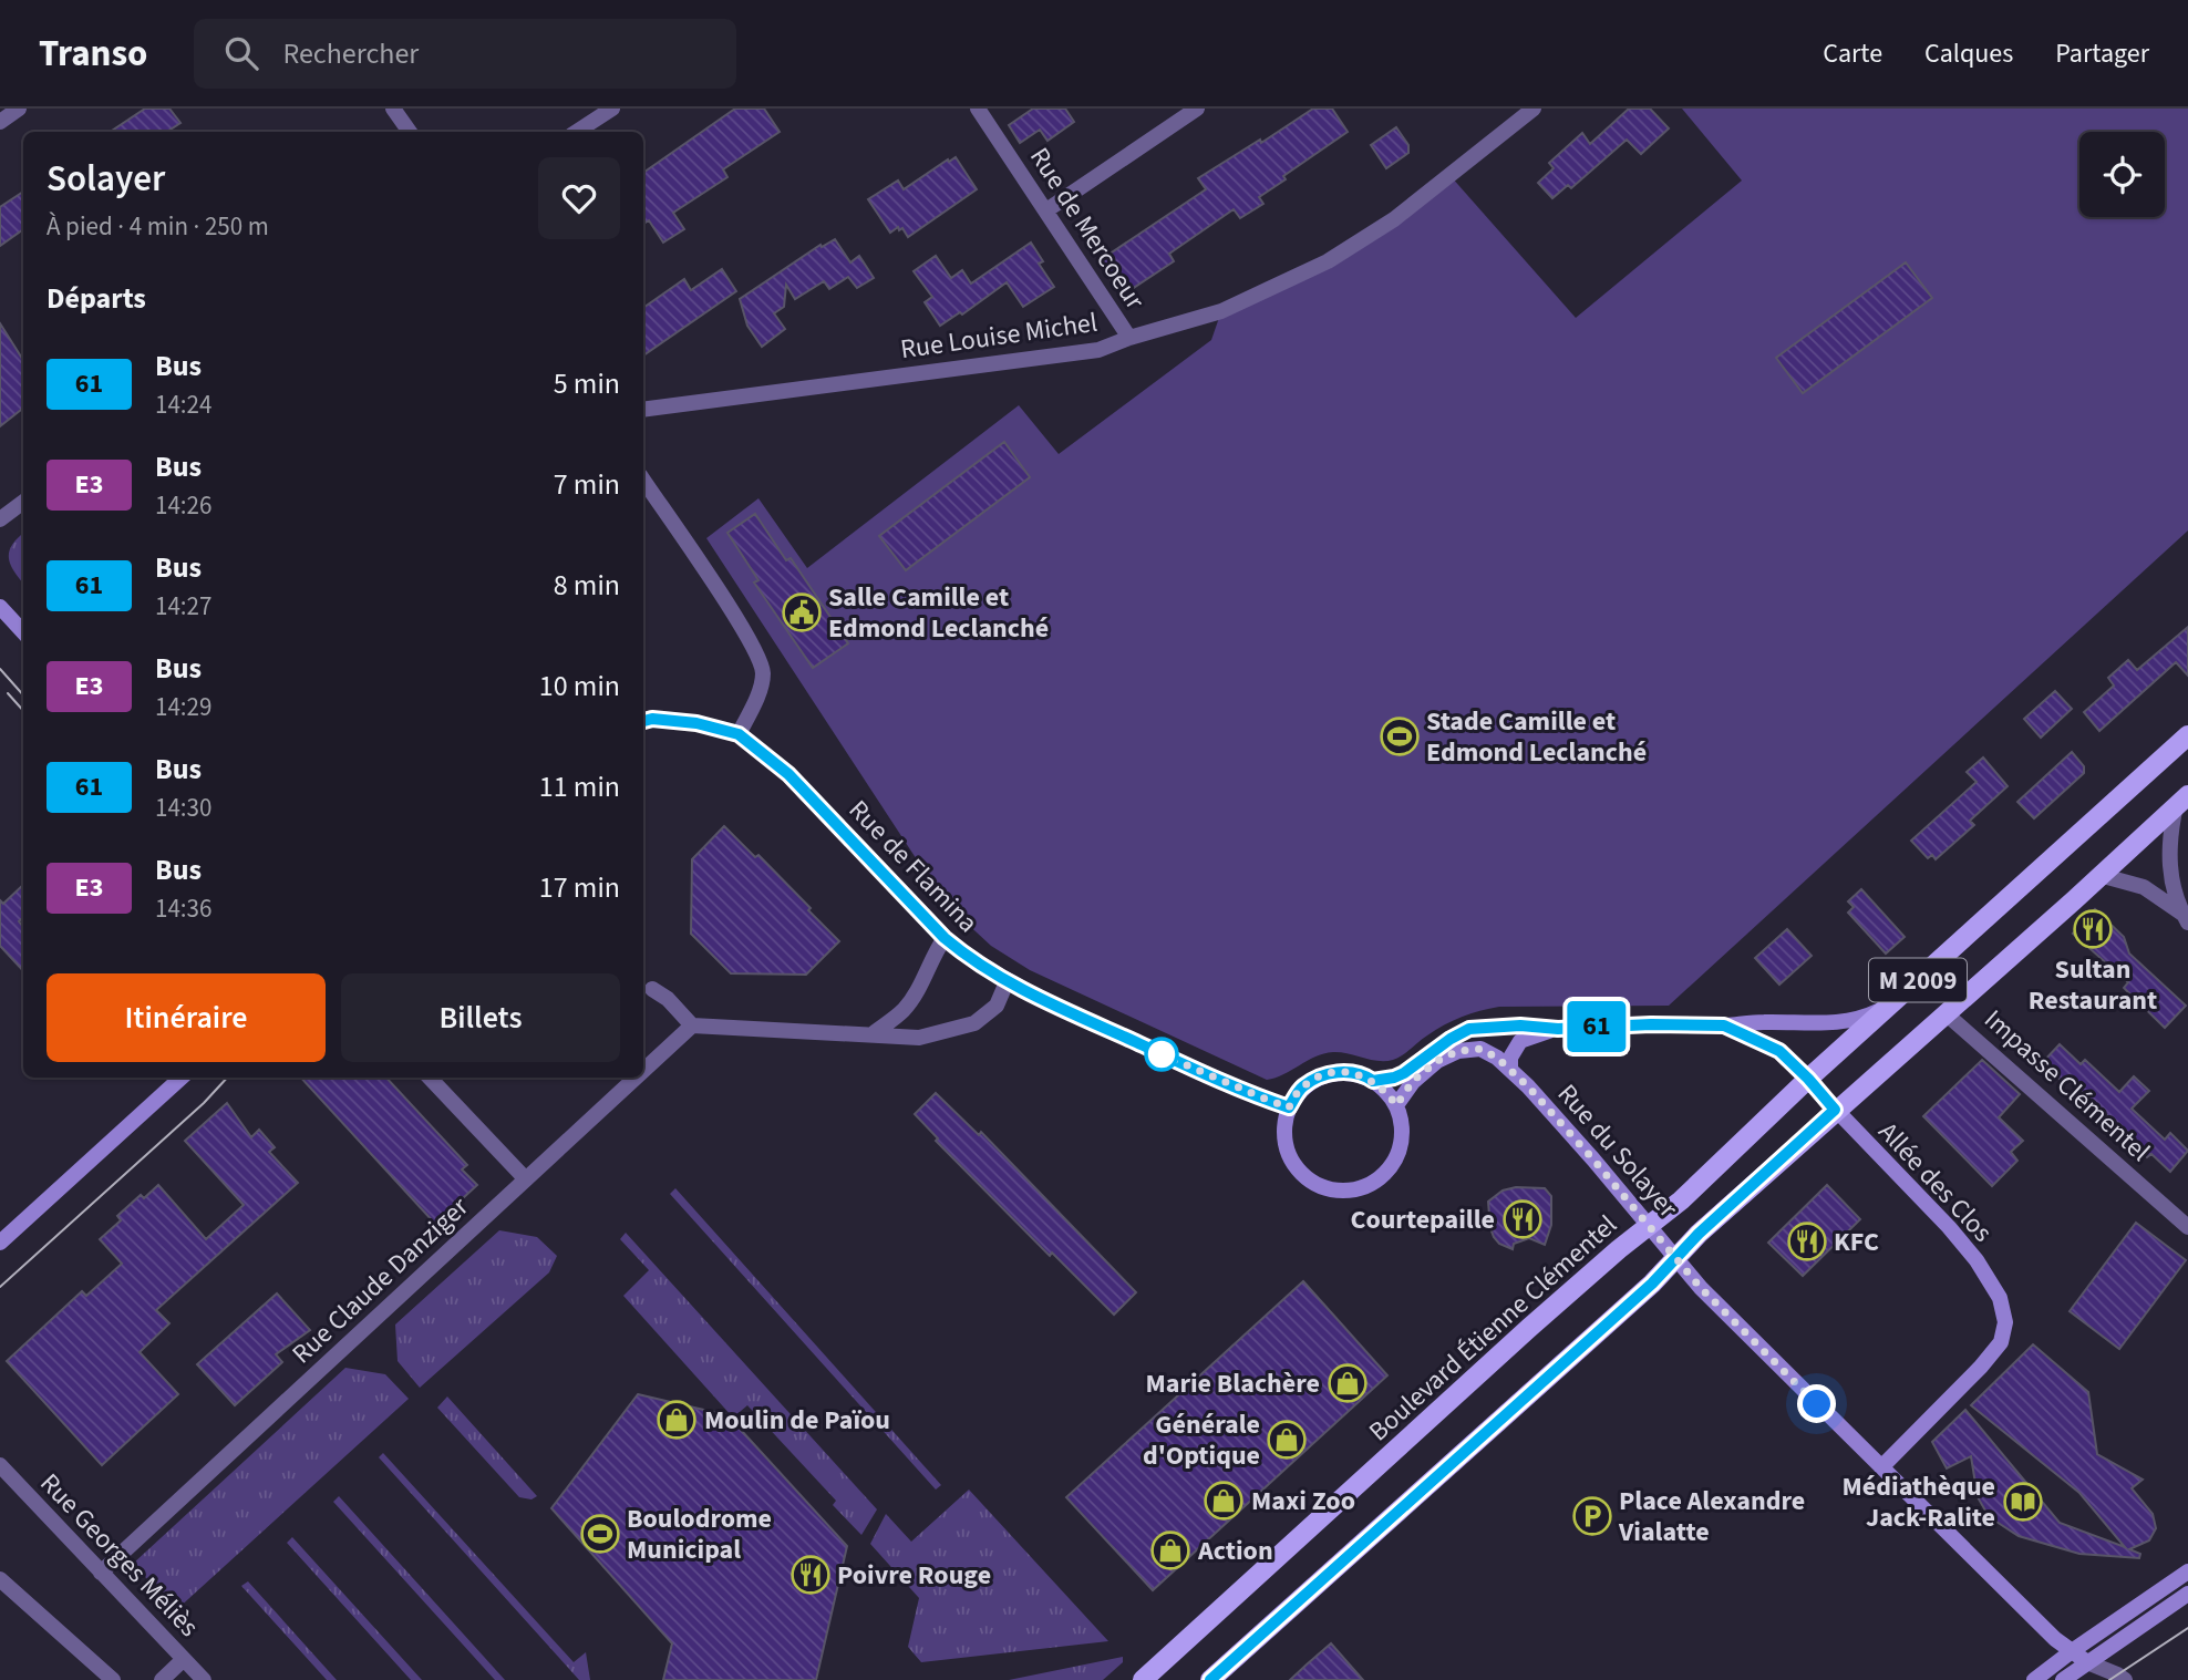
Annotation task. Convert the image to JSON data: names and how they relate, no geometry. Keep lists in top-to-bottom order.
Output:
{
  "streets": {
    "main road": ["M 2009", "Boulevard Étienne Clémentel"],
    "street": [
      "Rue de Mercoeur",
      "Rue Louise Michel",
      "Rue de Flamina",
      "Impasse Clémentel",
      "Rue du Solayer",
      "Allée des Clos",
      "Rue Claude Danziger",
      "Rue Georges Méliès"
    ]
  },
  "crossings": [
    ["Rue de Mercoeur", "Rue Louise Michel"],
    ["Rue de Flamina", "Rue du Solayer"],
    ["M 2009", "Impasse Clémentel"],
    ["M 2009", "Rue du Solayer"],
    ["M 2009", "Allée des Clos"],
    ["Rue du Solayer", "Allée des Clos"],
    ["Rue du Solayer", "Boulevard Étienne Clémentel"],
    ["Allée des Clos", "Boulevard Étienne Clémentel"],
    ["Rue Claude Danziger", "Rue Georges Méliès"]
  ],
  "places": {
    "public building": ["Salle Camille et Edmond Leclanché"],
    "sports": ["Stade Camille et Edmond Leclanché", "Boulodrome Municipal"],
    "restaurant": [
      "Sultan Restaurant",
      "Courtepaille",
      "KFC",
      "Poivre Rouge"
    ],
    "shop": [
      "Marie Blachère",
      "Moulin de Païou",
      "Générale d'Optique",
      "Maxi Zoo",
      "Action"
    ],
    "library": ["Médiathèque Jack-Ralite"],
    "parking": ["Place Alexandre Vialatte"]
  },
  "lines": ["bus line 61"],
  "page": {
    "header": "Transo",
    "search": "Rechercher",
    "nav": ["Carte", "Calques", "Partager"],
    "on_map": "61",
    "heading": [
      ["Solayer", "À pied · 4 min · 250 m"],
      "Départs"
    ],
    "list": [
      {
        "mark": "61",
        "name": "Bus",
        "note": "14:24",
        "value": "5 min"
      },
      {
        "mark": "E3",
        "name": "Bus",
        "note": "14:26",
        "value": "7 min"
      },
      {
        "mark": "61",
        "name": "Bus",
        "note": "14:27",
        "value": "8 min"
      },
      {
        "mark": "E3",
        "name": "Bus",
        "note": "14:29",
        "value": "10 min"
      },
      {
        "mark": "61",
        "name": "Bus",
        "note": "14:30",
        "value": "11 min"
      },
      {
        "mark": "E3",
        "name": "Bus",
        "note": "14:36",
        "value": "17 min"
      }
    ],
    "buttons": ["Itinéraire", "Billets"]
  }
}
